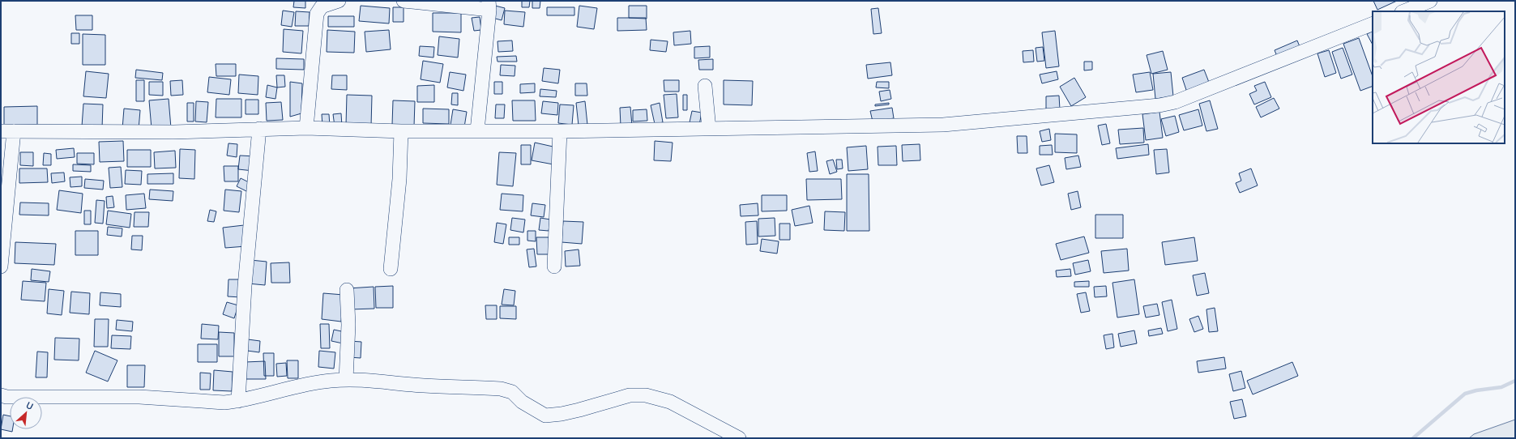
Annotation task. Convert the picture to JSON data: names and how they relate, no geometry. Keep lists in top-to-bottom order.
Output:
{
  "north": "top right"
}
